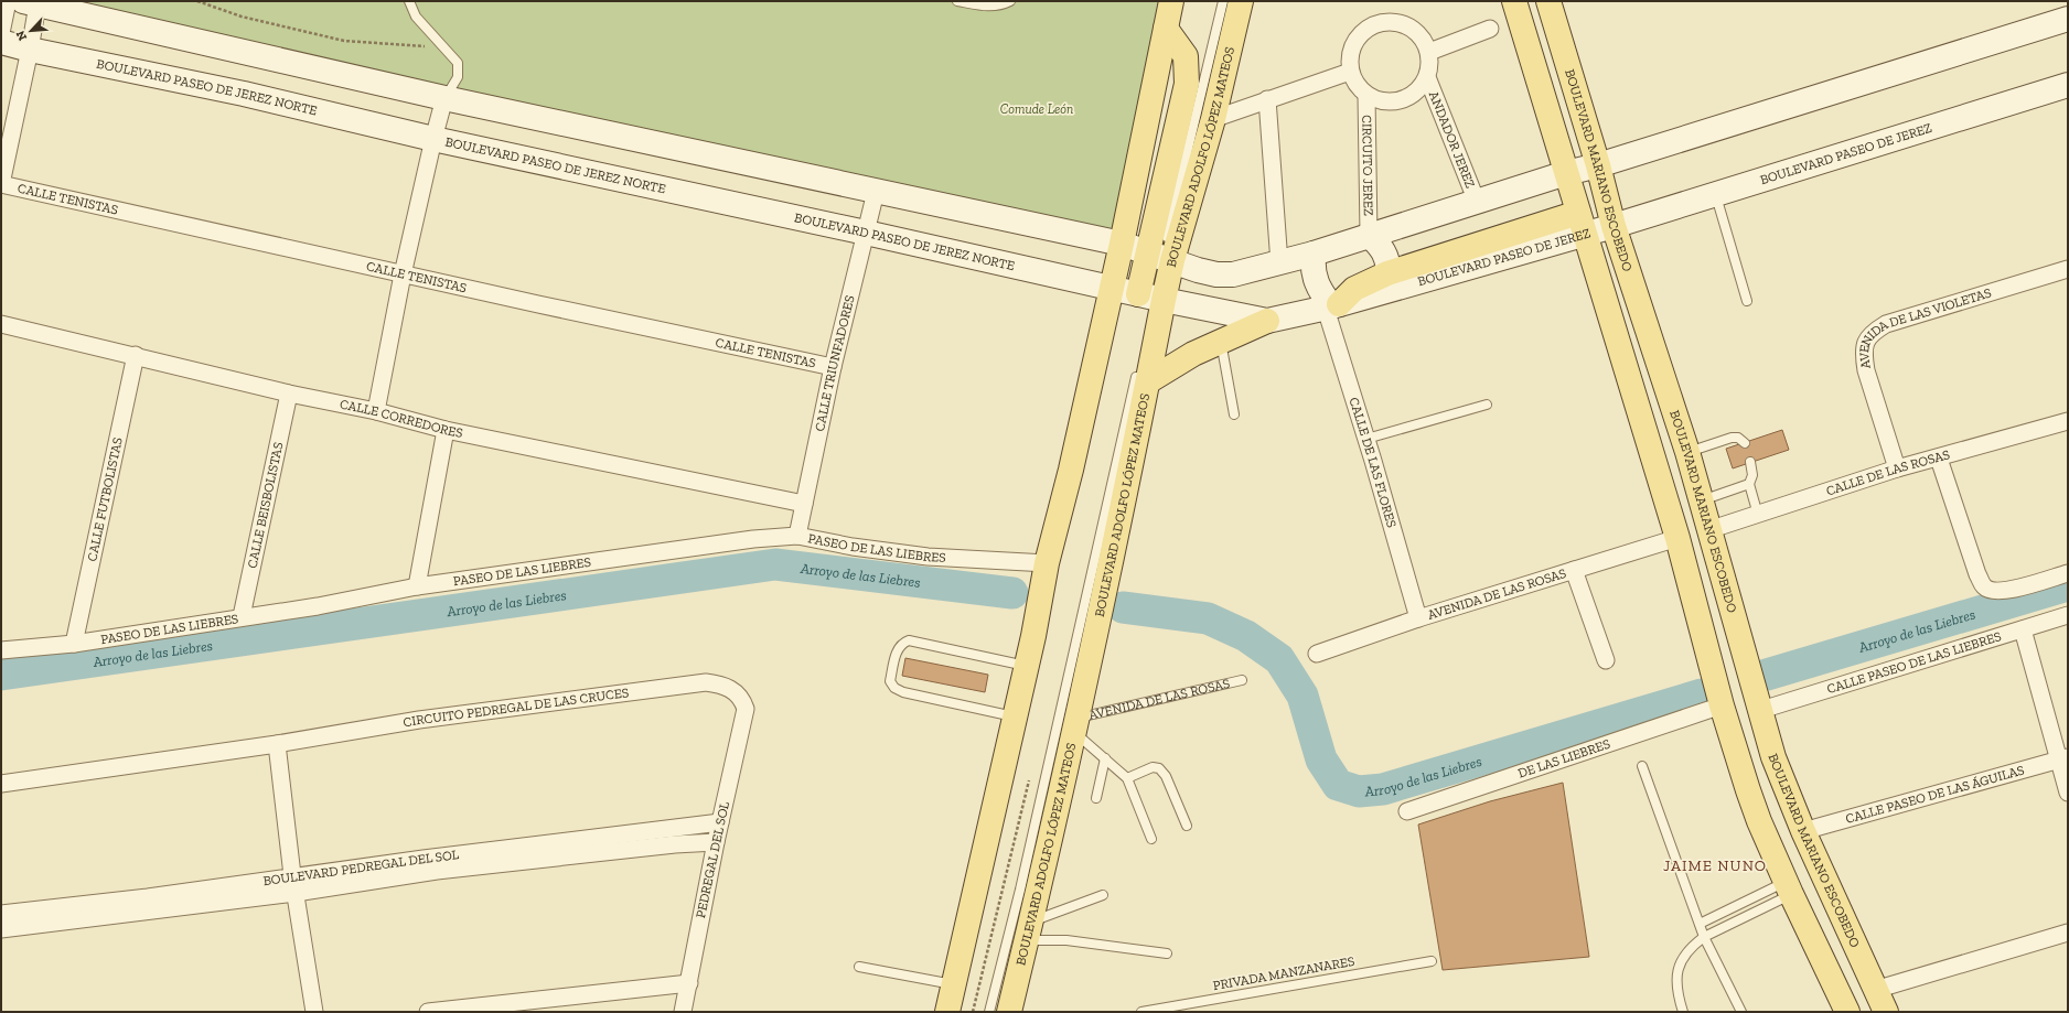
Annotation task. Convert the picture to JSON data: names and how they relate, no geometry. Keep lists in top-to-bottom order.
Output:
{
  "streets": {
    "main road": [
      "BOULEVARD PASEO DE JEREZ NORTE",
      "BOULEVARD PASEO DE JEREZ",
      "BOULEVARD ADOLFO LÓPEZ MATEOS",
      "BOULEVARD MARIANO ESCOBEDO"
    ],
    "street": [
      "ANDADOR JEREZ",
      "CIRCUITO JEREZ",
      "CALLE TENISTAS",
      "AVENIDA DE LAS VIOLETAS",
      "CALLE TRIUNFADORES",
      "CALLE CORREDORES",
      "CALLE DE LAS FLORES",
      "CALLE DE LAS ROSAS",
      "CALLE FUTBOLISTAS",
      "CALLE BEISBOLISTAS",
      "PASEO DE LAS LIEBRES",
      "AVENIDA DE LAS ROSAS",
      "CALLE PASEO DE LAS LIEBRES",
      "CIRCUITO PEDREGAL DE LAS CRUCES",
      "DE LAS LIEBRES",
      "CALLE PASEO DE LAS ÁGUILAS",
      "PEDREGAL DEL SOL",
      "BOULEVARD PEDREGAL DEL SOL"
    ],
    "lane": ["PRIVADA MANZANARES"]
  },
  "crossings": [
    ["BOULEVARD PASEO DE JEREZ NORTE", "BOULEVARD PASEO DE JEREZ"],
    ["BOULEVARD PASEO DE JEREZ NORTE", "CALLE TRIUNFADORES"],
    ["ANDADOR JEREZ", "CIRCUITO JEREZ"],
    ["BOULEVARD PASEO DE JEREZ", "BOULEVARD ADOLFO LÓPEZ MATEOS"],
    ["BOULEVARD PASEO DE JEREZ", "BOULEVARD MARIANO ESCOBEDO"],
    ["BOULEVARD PASEO DE JEREZ", "CALLE DE LAS FLORES"],
    ["BOULEVARD ADOLFO LÓPEZ MATEOS", "AVENIDA DE LAS ROSAS"],
    ["BOULEVARD MARIANO ESCOBEDO", "CALLE DE LAS ROSAS"],
    ["BOULEVARD MARIANO ESCOBEDO", "CALLE PASEO DE LAS LIEBRES"],
    ["BOULEVARD MARIANO ESCOBEDO", "CALLE PASEO DE LAS ÁGUILAS"],
    ["CALLE TENISTAS", "CALLE TRIUNFADORES"],
    ["AVENIDA DE LAS VIOLETAS", "CALLE DE LAS ROSAS"],
    ["CALLE TRIUNFADORES", "CALLE CORREDORES"],
    ["CALLE TRIUNFADORES", "PASEO DE LAS LIEBRES"],
    ["CALLE CORREDORES", "CALLE FUTBOLISTAS"],
    ["CALLE CORREDORES", "CALLE BEISBOLISTAS"],
    ["CALLE DE LAS FLORES", "AVENIDA DE LAS ROSAS"],
    ["CALLE FUTBOLISTAS", "PASEO DE LAS LIEBRES"],
    ["CALLE BEISBOLISTAS", "PASEO DE LAS LIEBRES"],
    ["CIRCUITO PEDREGAL DE LAS CRUCES", "PEDREGAL DEL SOL"],
    ["PEDREGAL DEL SOL", "BOULEVARD PEDREGAL DEL SOL"]
  ],
  "districts": ["JAIME NUNO"],
  "water": ["Arroyo de las Liebres"],
  "parks": ["Comude León"],
  "north": "bottom left"
}
